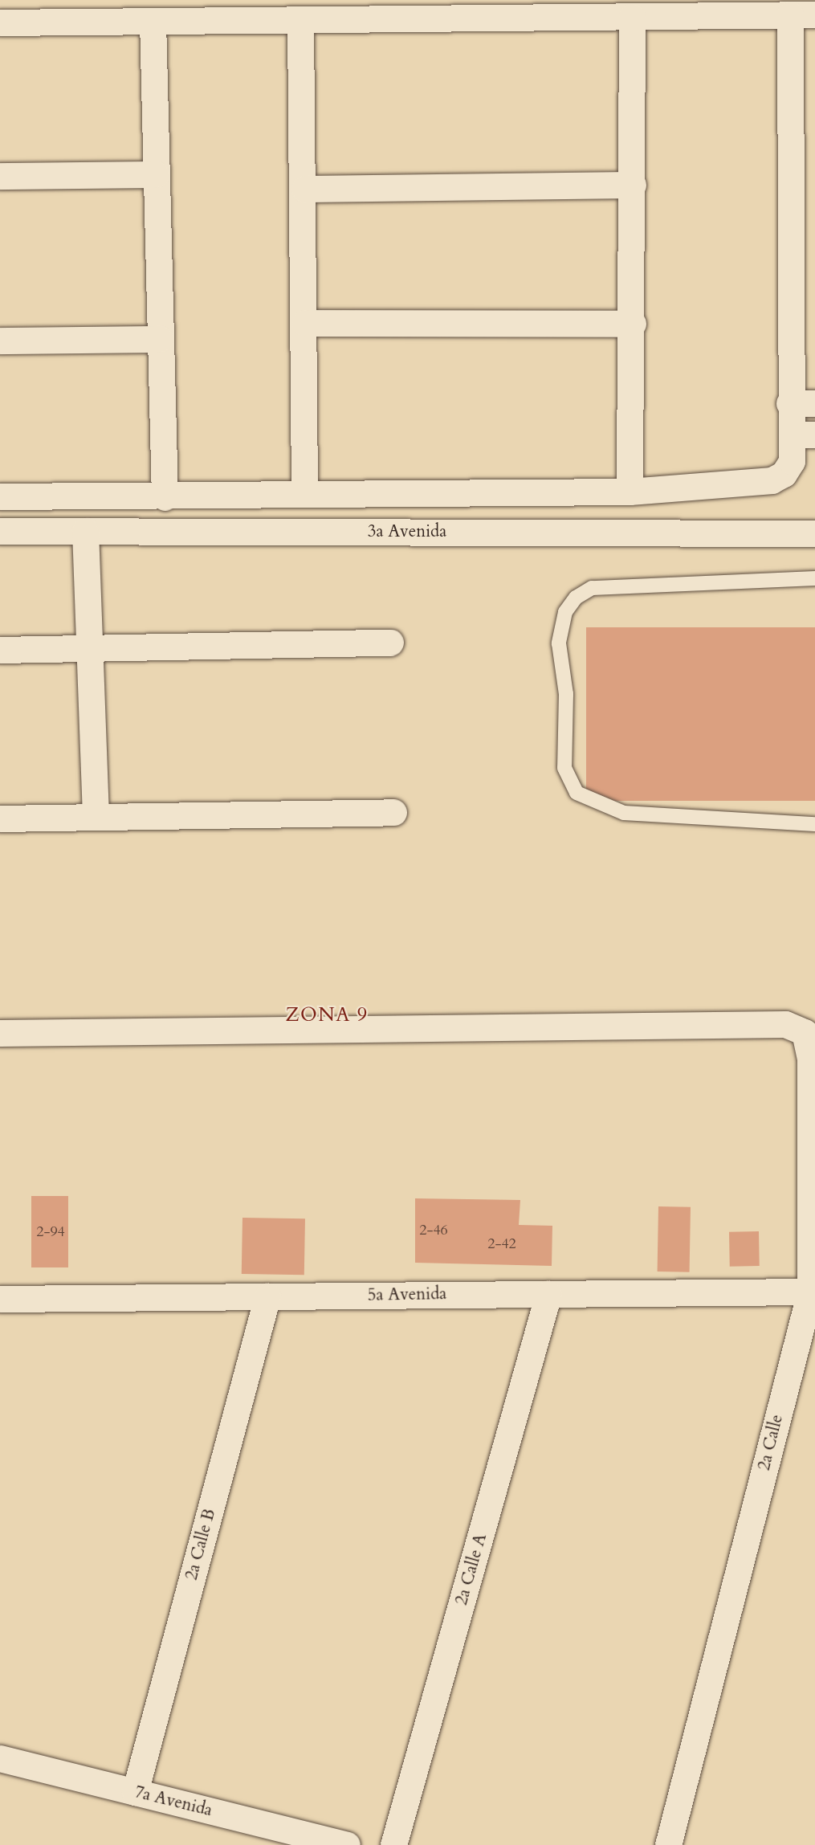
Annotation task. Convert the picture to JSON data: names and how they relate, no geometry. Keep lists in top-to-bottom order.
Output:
{
  "streets": {
    "street": [
      "3a Avenida",
      "5a Avenida",
      "2a Calle",
      "2a Calle B",
      "2a Calle A",
      "7a Avenida"
    ]
  },
  "crossings": [
    ["5a Avenida", "2a Calle"],
    ["5a Avenida", "2a Calle B"],
    ["5a Avenida", "2a Calle A"],
    ["2a Calle B", "7a Avenida"]
  ],
  "districts": ["ZONA 9"],
  "house_numbers": ["2-46", "2-94", "2-42"]
}
